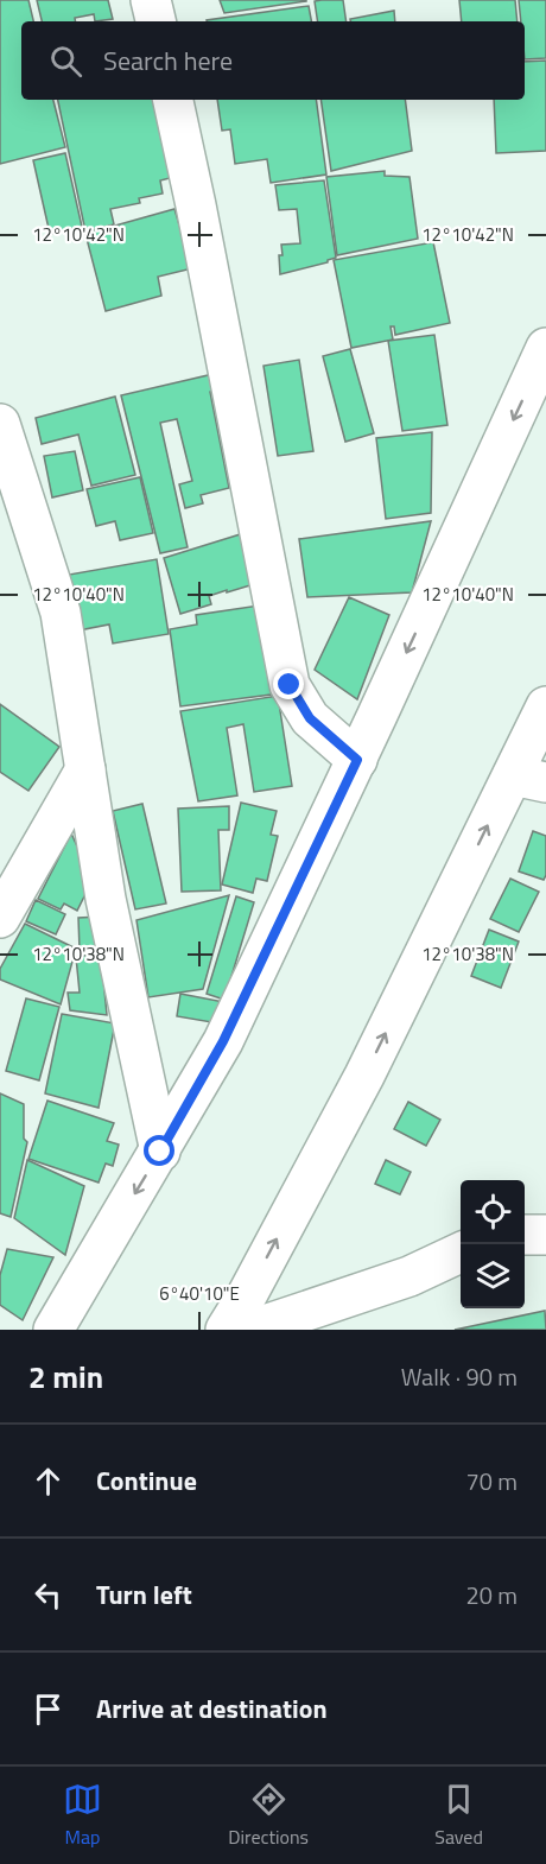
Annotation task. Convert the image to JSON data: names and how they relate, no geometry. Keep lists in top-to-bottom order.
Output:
{
  "page": {
    "search": "Search here",
    "heading": ["2 min", "Walk · 90 m"],
    "list": [
      ["Continue", "70 m"],
      ["Turn left", "20 m"],
      "Arrive at destination"
    ],
    "nav": ["Map", "Directions", "Saved"]
  },
  "coordinates": [
    "12°10'42\"N",
    "12°10'40\"N",
    "12°10'38\"N",
    "6°40'10\"E"
  ]
}
